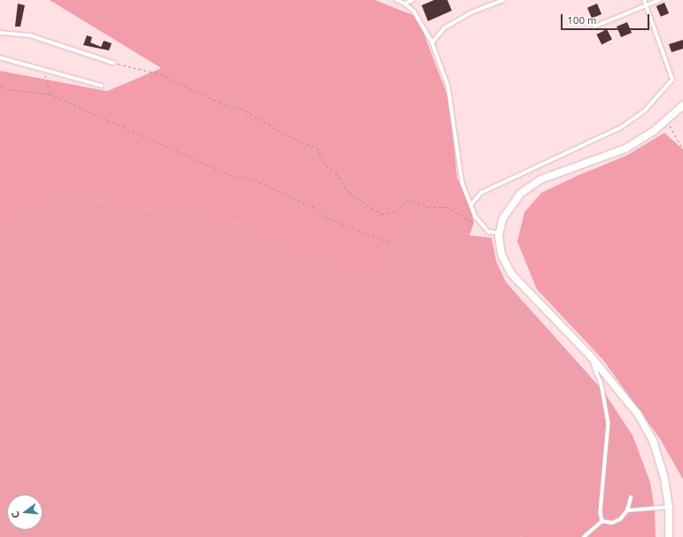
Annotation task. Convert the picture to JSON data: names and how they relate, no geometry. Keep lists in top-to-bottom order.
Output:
{
  "scale_bar": "100 m",
  "north": "left"
}
